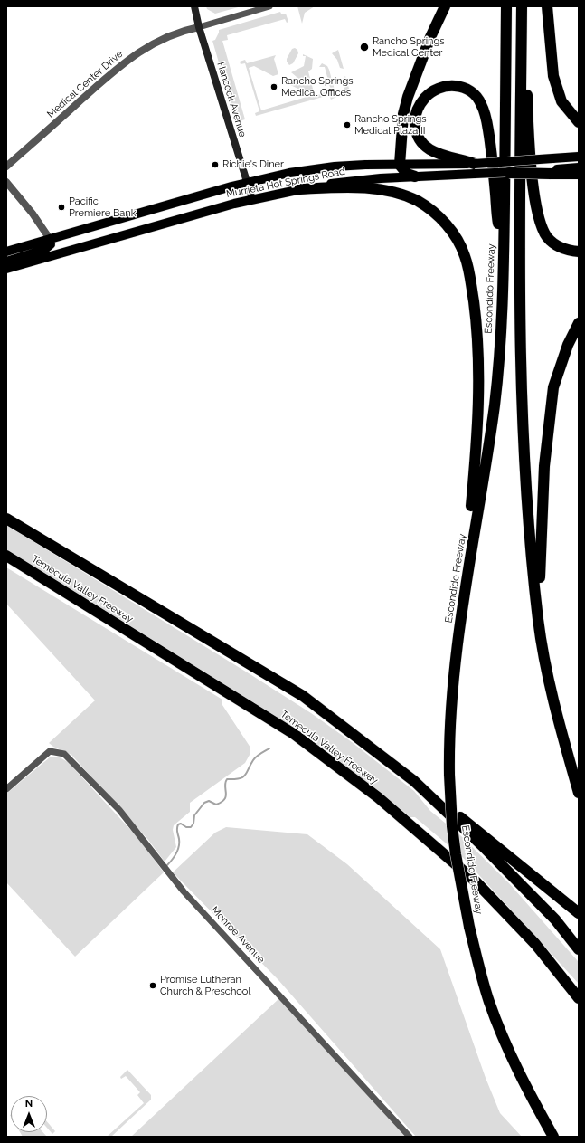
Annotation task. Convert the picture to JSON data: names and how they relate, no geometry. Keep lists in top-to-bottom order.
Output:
{
  "streets": {
    "highway": ["Escondido Freeway", "Temecula Valley Freeway"],
    "main road": ["Hancock Avenue", "Murrieta Hot Springs Road"],
    "street": ["Medical Center Drive", "Monroe Avenue"]
  },
  "crossings": [
    ["Medical Center Drive", "Hancock Avenue"],
    ["Hancock Avenue", "Murrieta Hot Springs Road"]
  ],
  "places": [
    "Rancho Springs Medical Center",
    "Rancho Springs Medical Offices",
    "Rancho Springs Medical Plaza II",
    "Richie's Diner",
    "Pacific Premiere Bank",
    "Promise Lutheran Church & Preschool"
  ],
  "north": "top"
}
